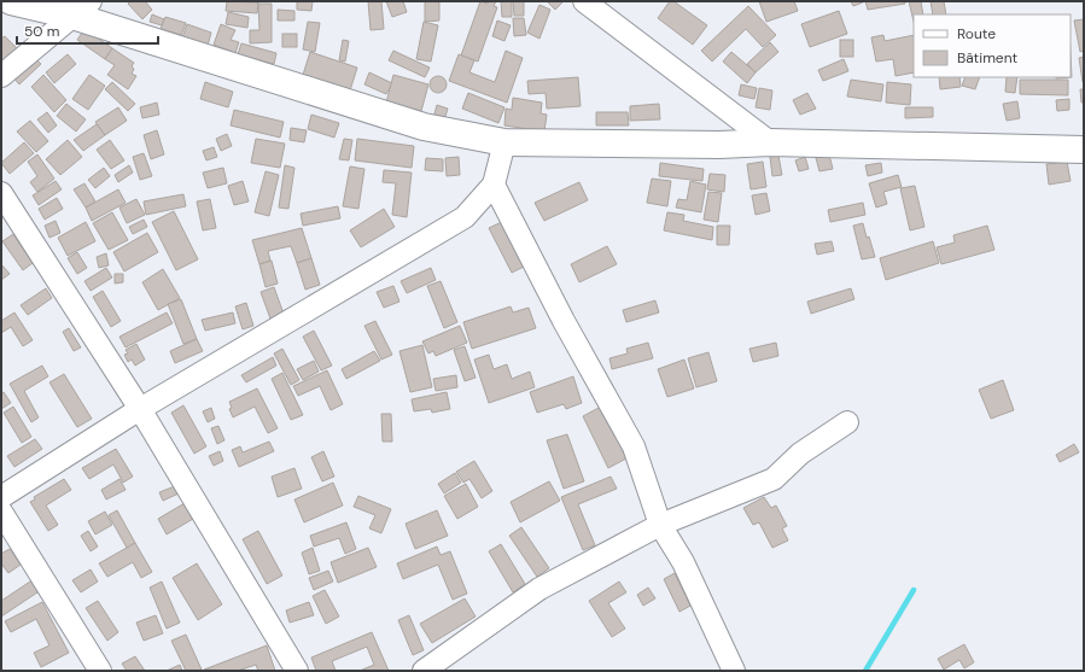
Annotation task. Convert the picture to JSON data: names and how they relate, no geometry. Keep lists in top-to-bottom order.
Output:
{
  "legend": ["Route", "Bâtiment"],
  "scale_bar": "50 m"
}
